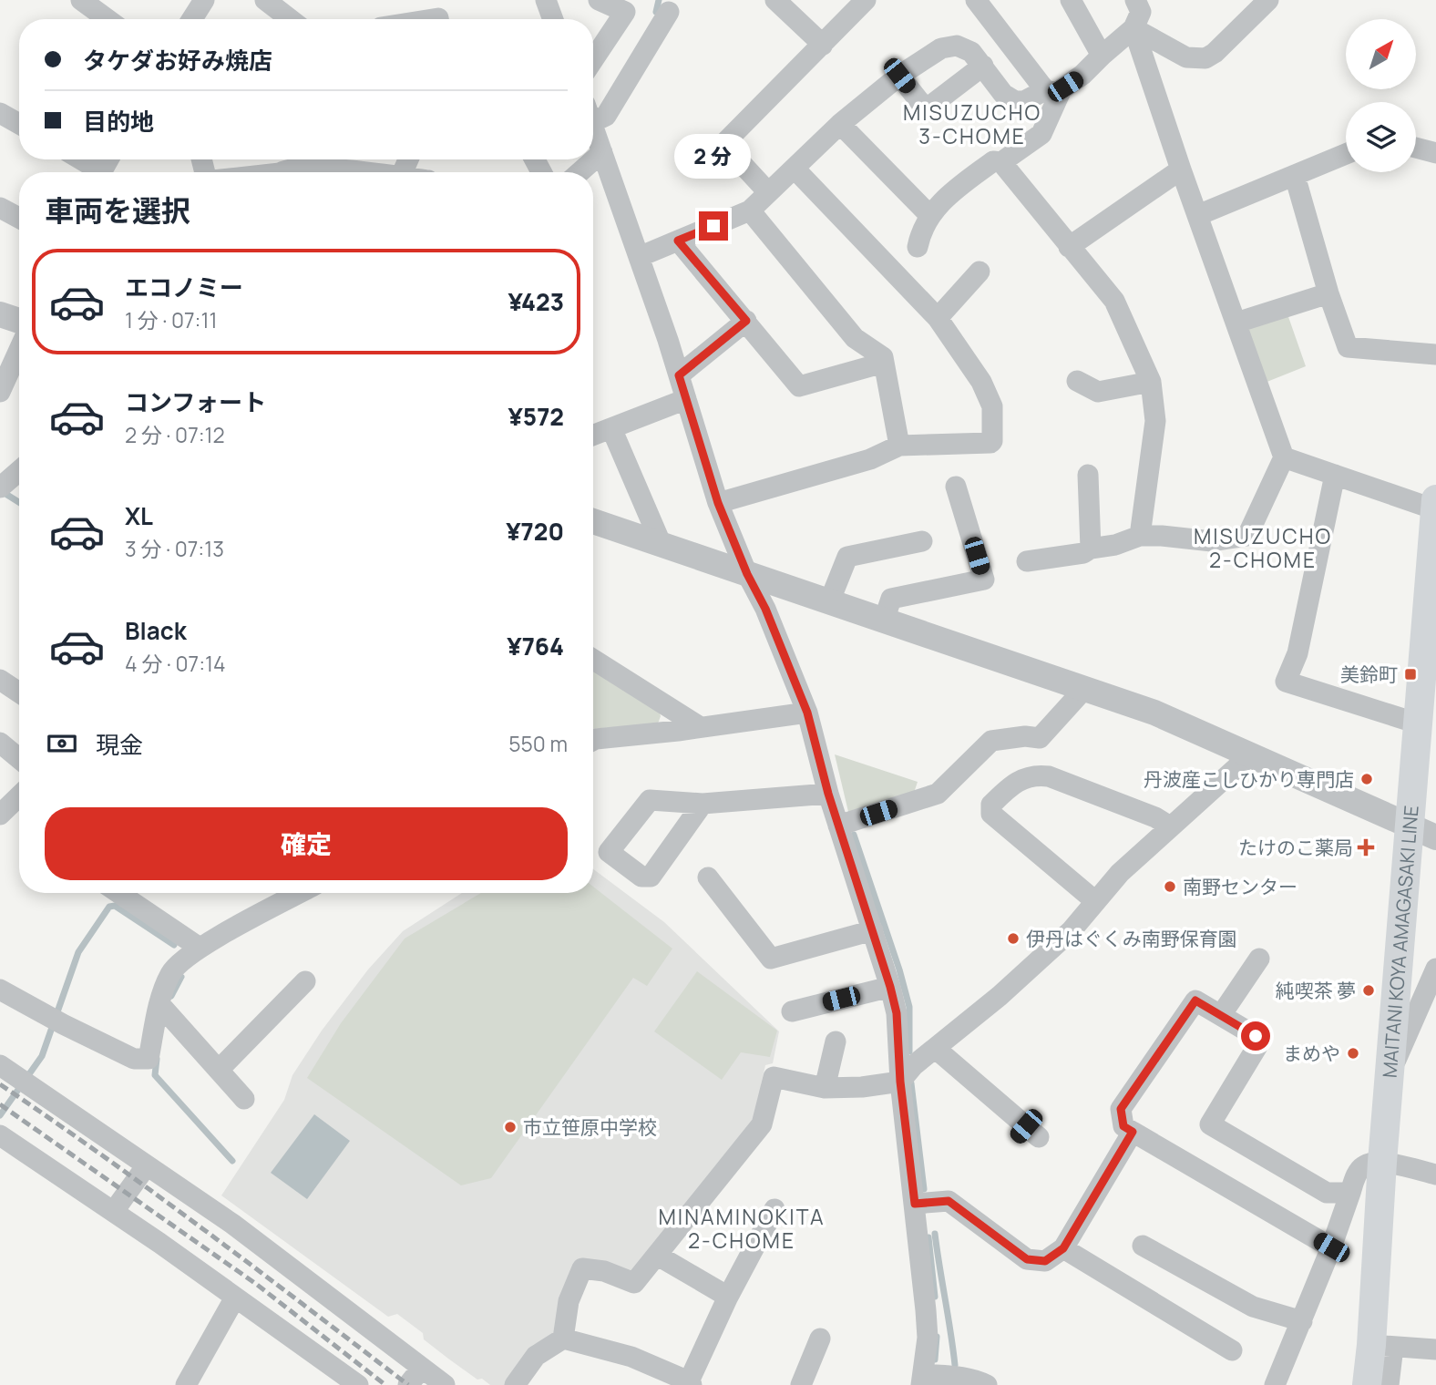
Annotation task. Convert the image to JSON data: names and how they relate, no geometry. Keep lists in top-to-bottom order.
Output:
{
  "streets": {
    "main road": ["MAITANI KOYA AMAGASAKI LINE"]
  },
  "districts": ["MISUZUCHO 3-CHOME", "MISUZUCHO 2-CHOME", "MINAMINOKITA 2-CHOME"],
  "places": {
    "transit": ["美鈴町"],
    "other": [
      "丹波産こしひかり専門店",
      "南野センター",
      "伊丹はぐくみ南野保育園",
      "純喫茶 夢",
      "まめや",
      "市立笹原中学校"
    ],
    "health": ["たけのこ薬局"]
  },
  "north": "top right",
  "page": {
    "banner": ["タケダお好み焼店", "目的地"],
    "bubble": "2 分",
    "heading": "車両を選択",
    "list": [
      {
        "name": "エコノミー",
        "note": "1 分 · 07:11",
        "value": "¥423"
      },
      {
        "name": "コンフォート",
        "note": "2 分 · 07:12",
        "value": "¥572"
      },
      {
        "name": "XL",
        "note": "3 分 · 07:13",
        "value": "¥720"
      },
      {
        "name": "Black",
        "note": "4 分 · 07:14",
        "value": "¥764"
      }
    ],
    "pay": ["現金", "550 m"],
    "buttons": "確定"
  }
}
